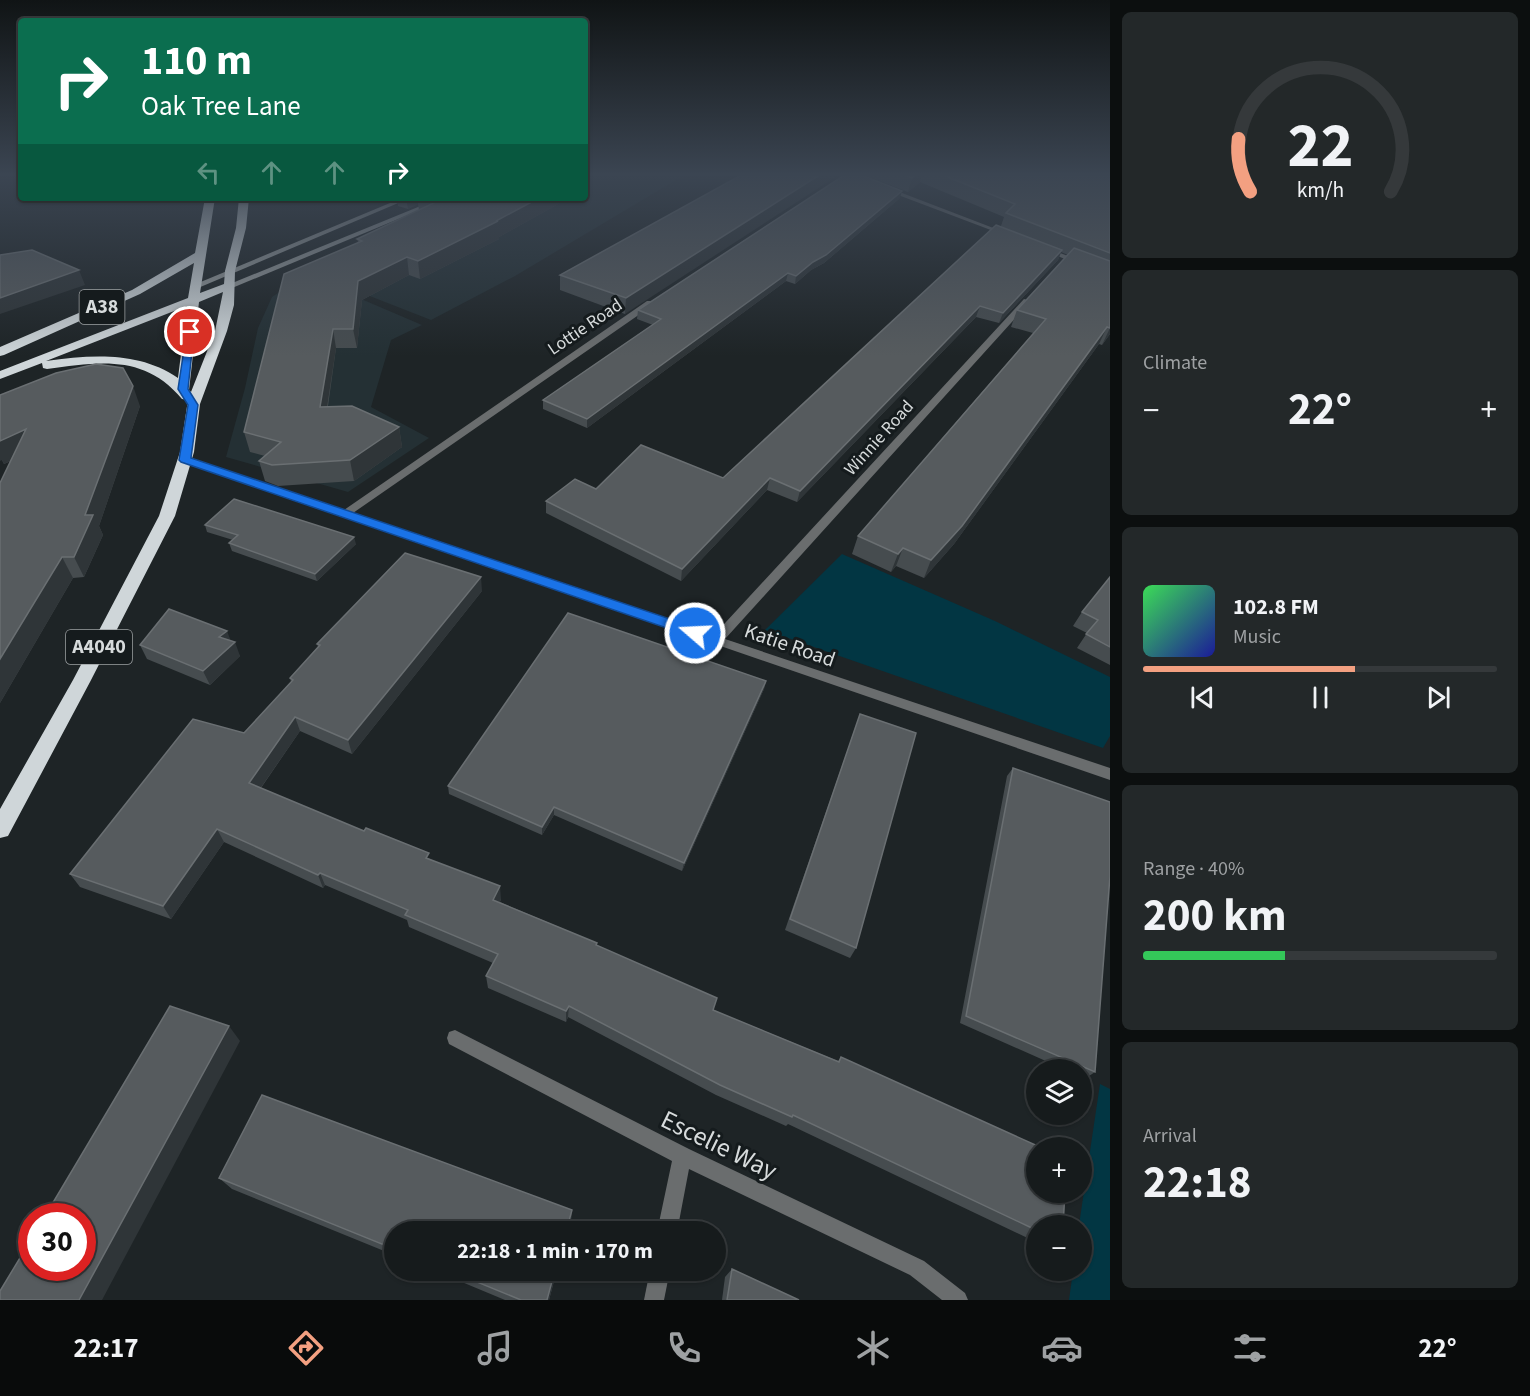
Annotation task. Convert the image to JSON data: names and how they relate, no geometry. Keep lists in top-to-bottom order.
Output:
{
  "streets": {
    "highway": ["A38", "A4040"],
    "street": [
      "Lottie Road",
      "Winnie Road",
      "Katie Road",
      "Escelie Way"
    ]
  },
  "crossings": [
    ["Lottie Road", "Katie Road"],
    ["Winnie Road", "Katie Road"],
    ["Katie Road", "A4040"]
  ],
  "page": {
    "turn": ["110 m", "Oak Tree Lane"],
    "tile": [
      "Climate",
      ["Range · 40%", "200 km"],
      ["Arrival", "22:18"]
    ],
    "heat": ["−", "22°", "+"],
    "song": ["102.8 FM", "Music"],
    "map_buttons": ["+", "−"],
    "limit": "30",
    "trip": "22:18 · 1 min · 170 m",
    "tabs": ["22:17", "22°"],
    "gauge": ["22", "km/h"]
  }
}
